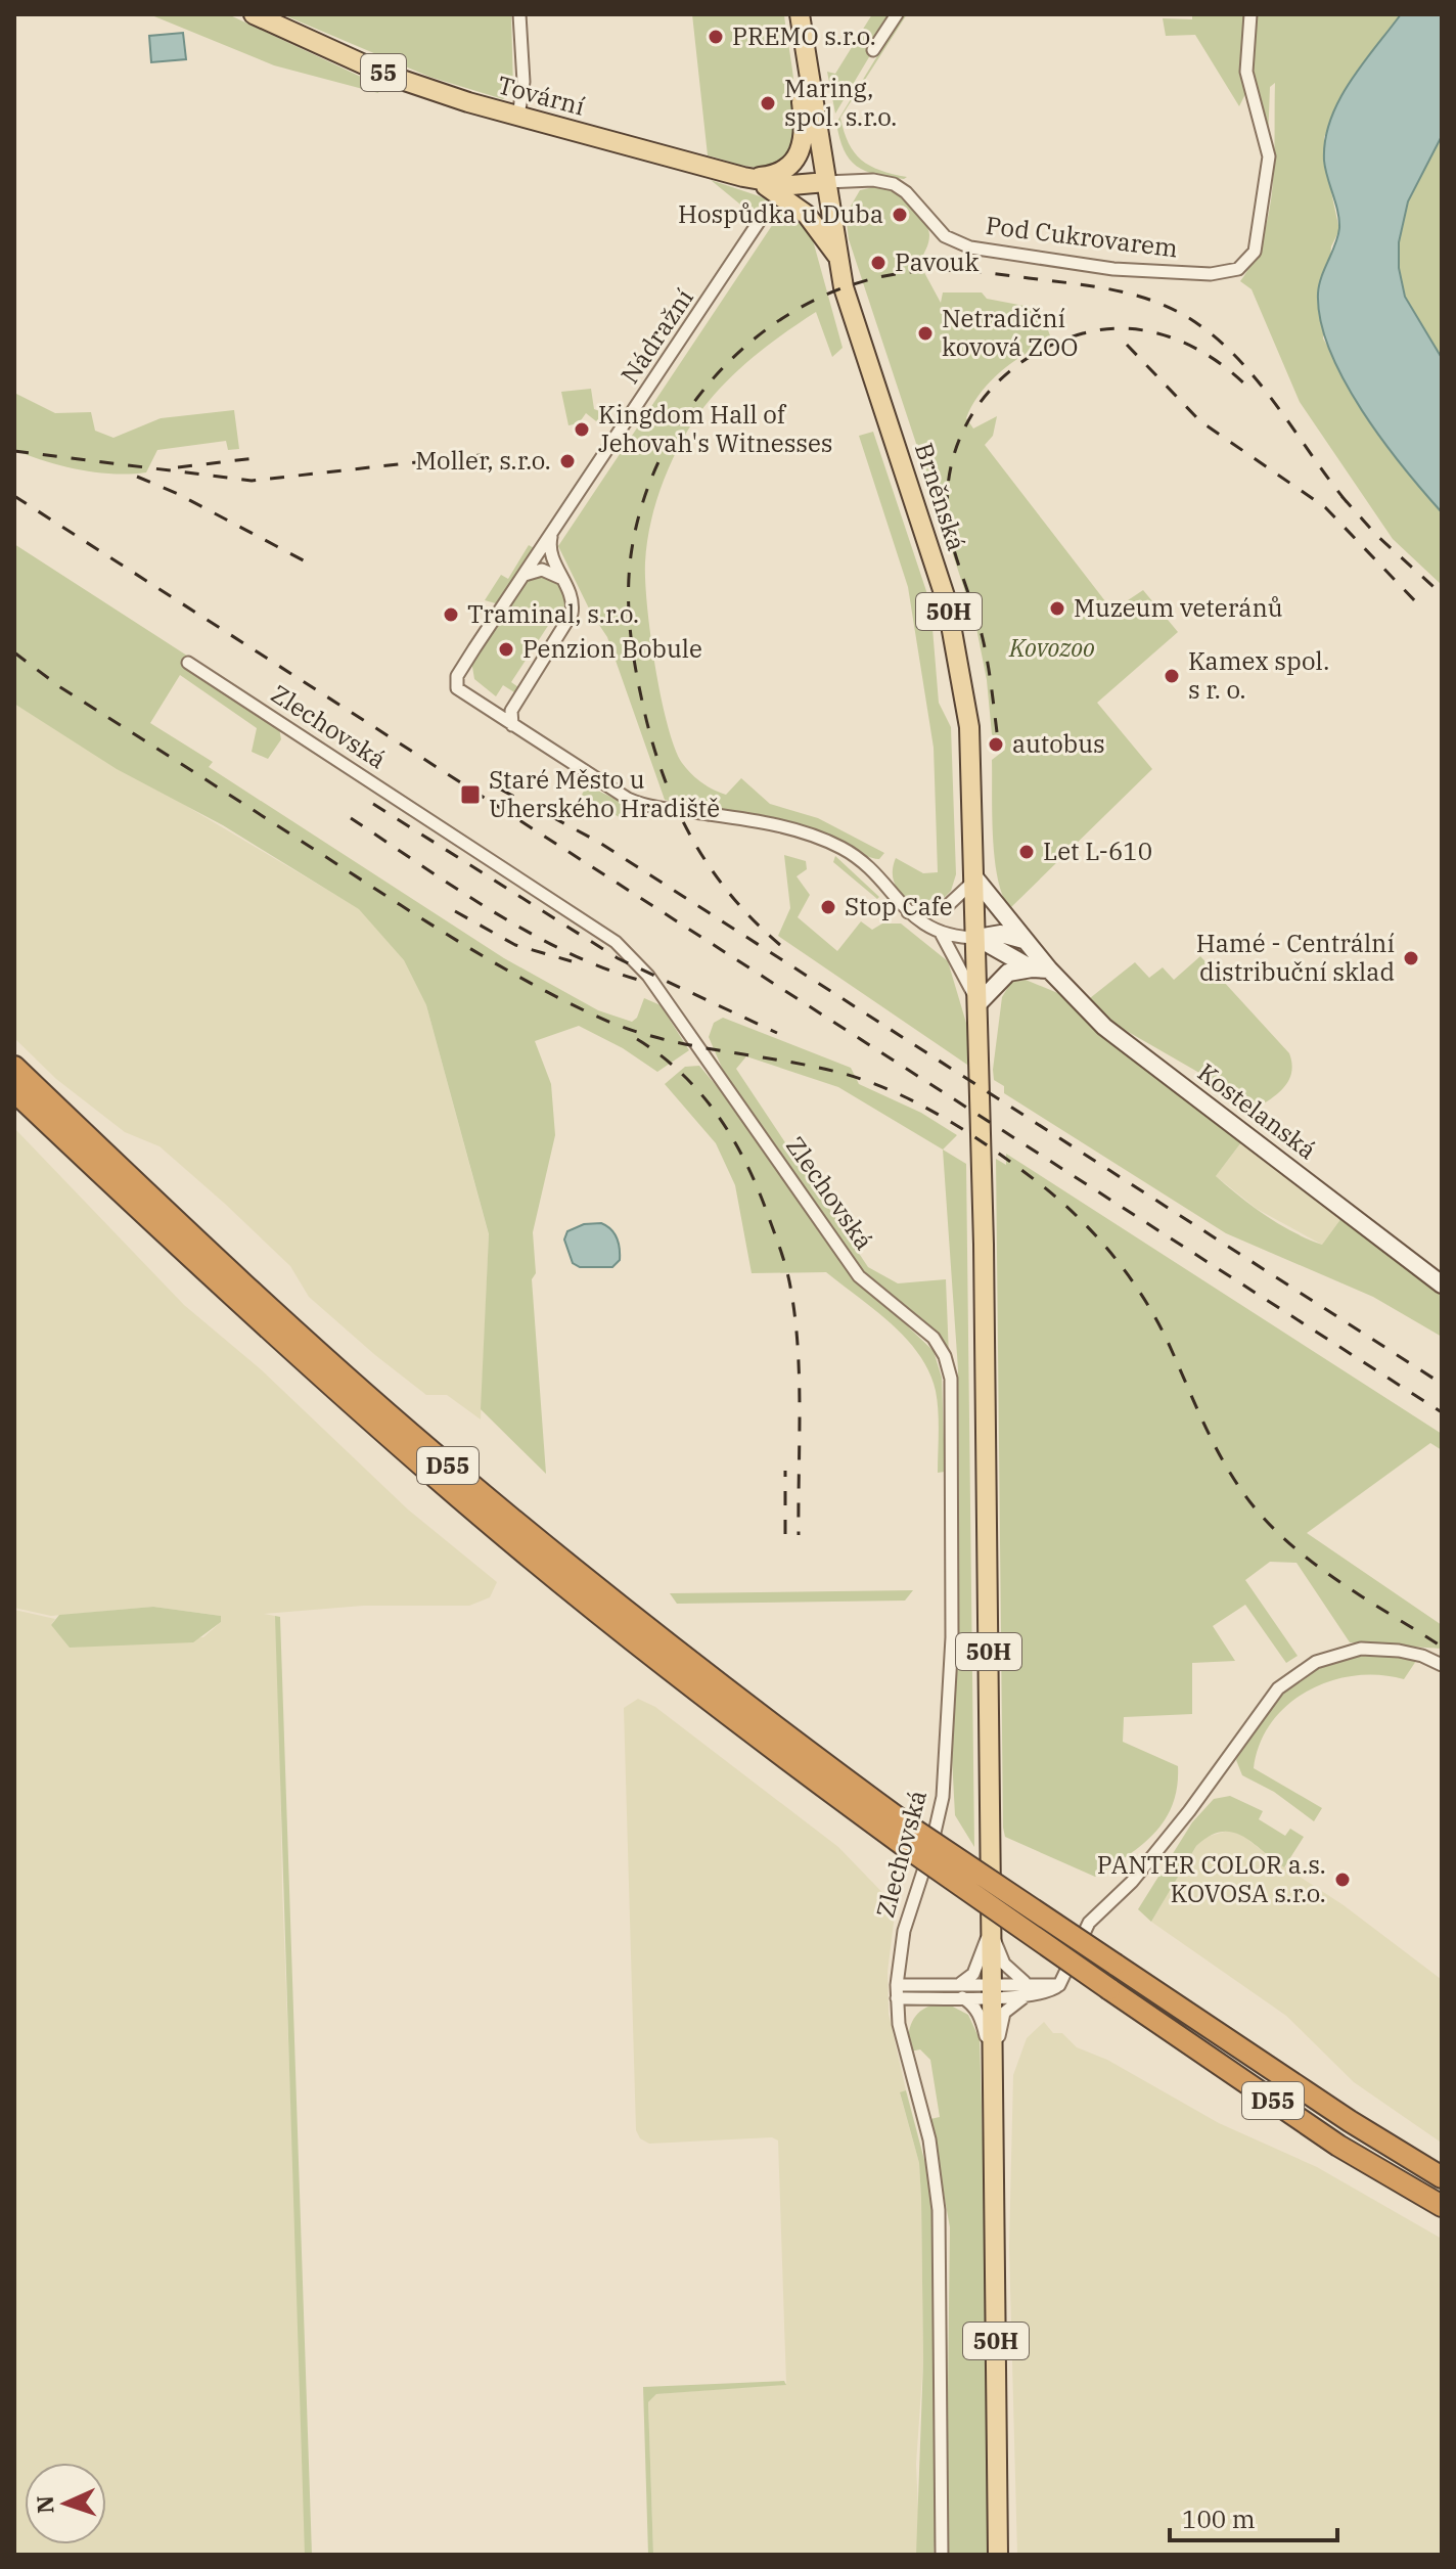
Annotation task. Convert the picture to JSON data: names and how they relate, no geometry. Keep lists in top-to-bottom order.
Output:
{
  "streets": {
    "highway": ["D55"],
    "main road": [
      "55",
      "Tovární",
      "Brněnská",
      "50H",
      "Kostelanská"
    ],
    "street": ["Pod Cukrovarem", "Nádražní", "Zlechovská"]
  },
  "crossings": [
    ["55", "Tovární"],
    ["55", "Brněnská"],
    ["Tovární", "Pod Cukrovarem"],
    ["Tovární", "Brněnská"],
    ["Pod Cukrovarem", "Brněnská"],
    ["Nádražní", "Brněnská"],
    ["Nádražní", "50H"],
    ["Nádražní", "Kostelanská"],
    ["Brněnská", "50H"],
    ["Brněnská", "Kostelanská"]
  ],
  "parks": ["Kovozoo"],
  "places": {
    "other": [
      "PREMO s.r.o.",
      "Maring, spol. s.r.o.",
      "Hospůdka u Duba",
      "Pavouk",
      "Netradiční kovová ZOO",
      "Kingdom Hall of Jehovah's Witnesses",
      "Moller, s.r.o.",
      "Muzeum veteránů",
      "Traminal, s.r.o.",
      "Penzion Bobule",
      "Kamex spol. s r. o.",
      "autobus",
      "Let L-610",
      "Stop Cafe",
      "Hamé - Centrální distribuční sklad",
      "PANTER COLOR a.s. KOVOSA s.r.o."
    ],
    "transit": ["Staré Město u Uherského Hradiště"]
  },
  "scale_bar": "100 m",
  "north": "left"
}
